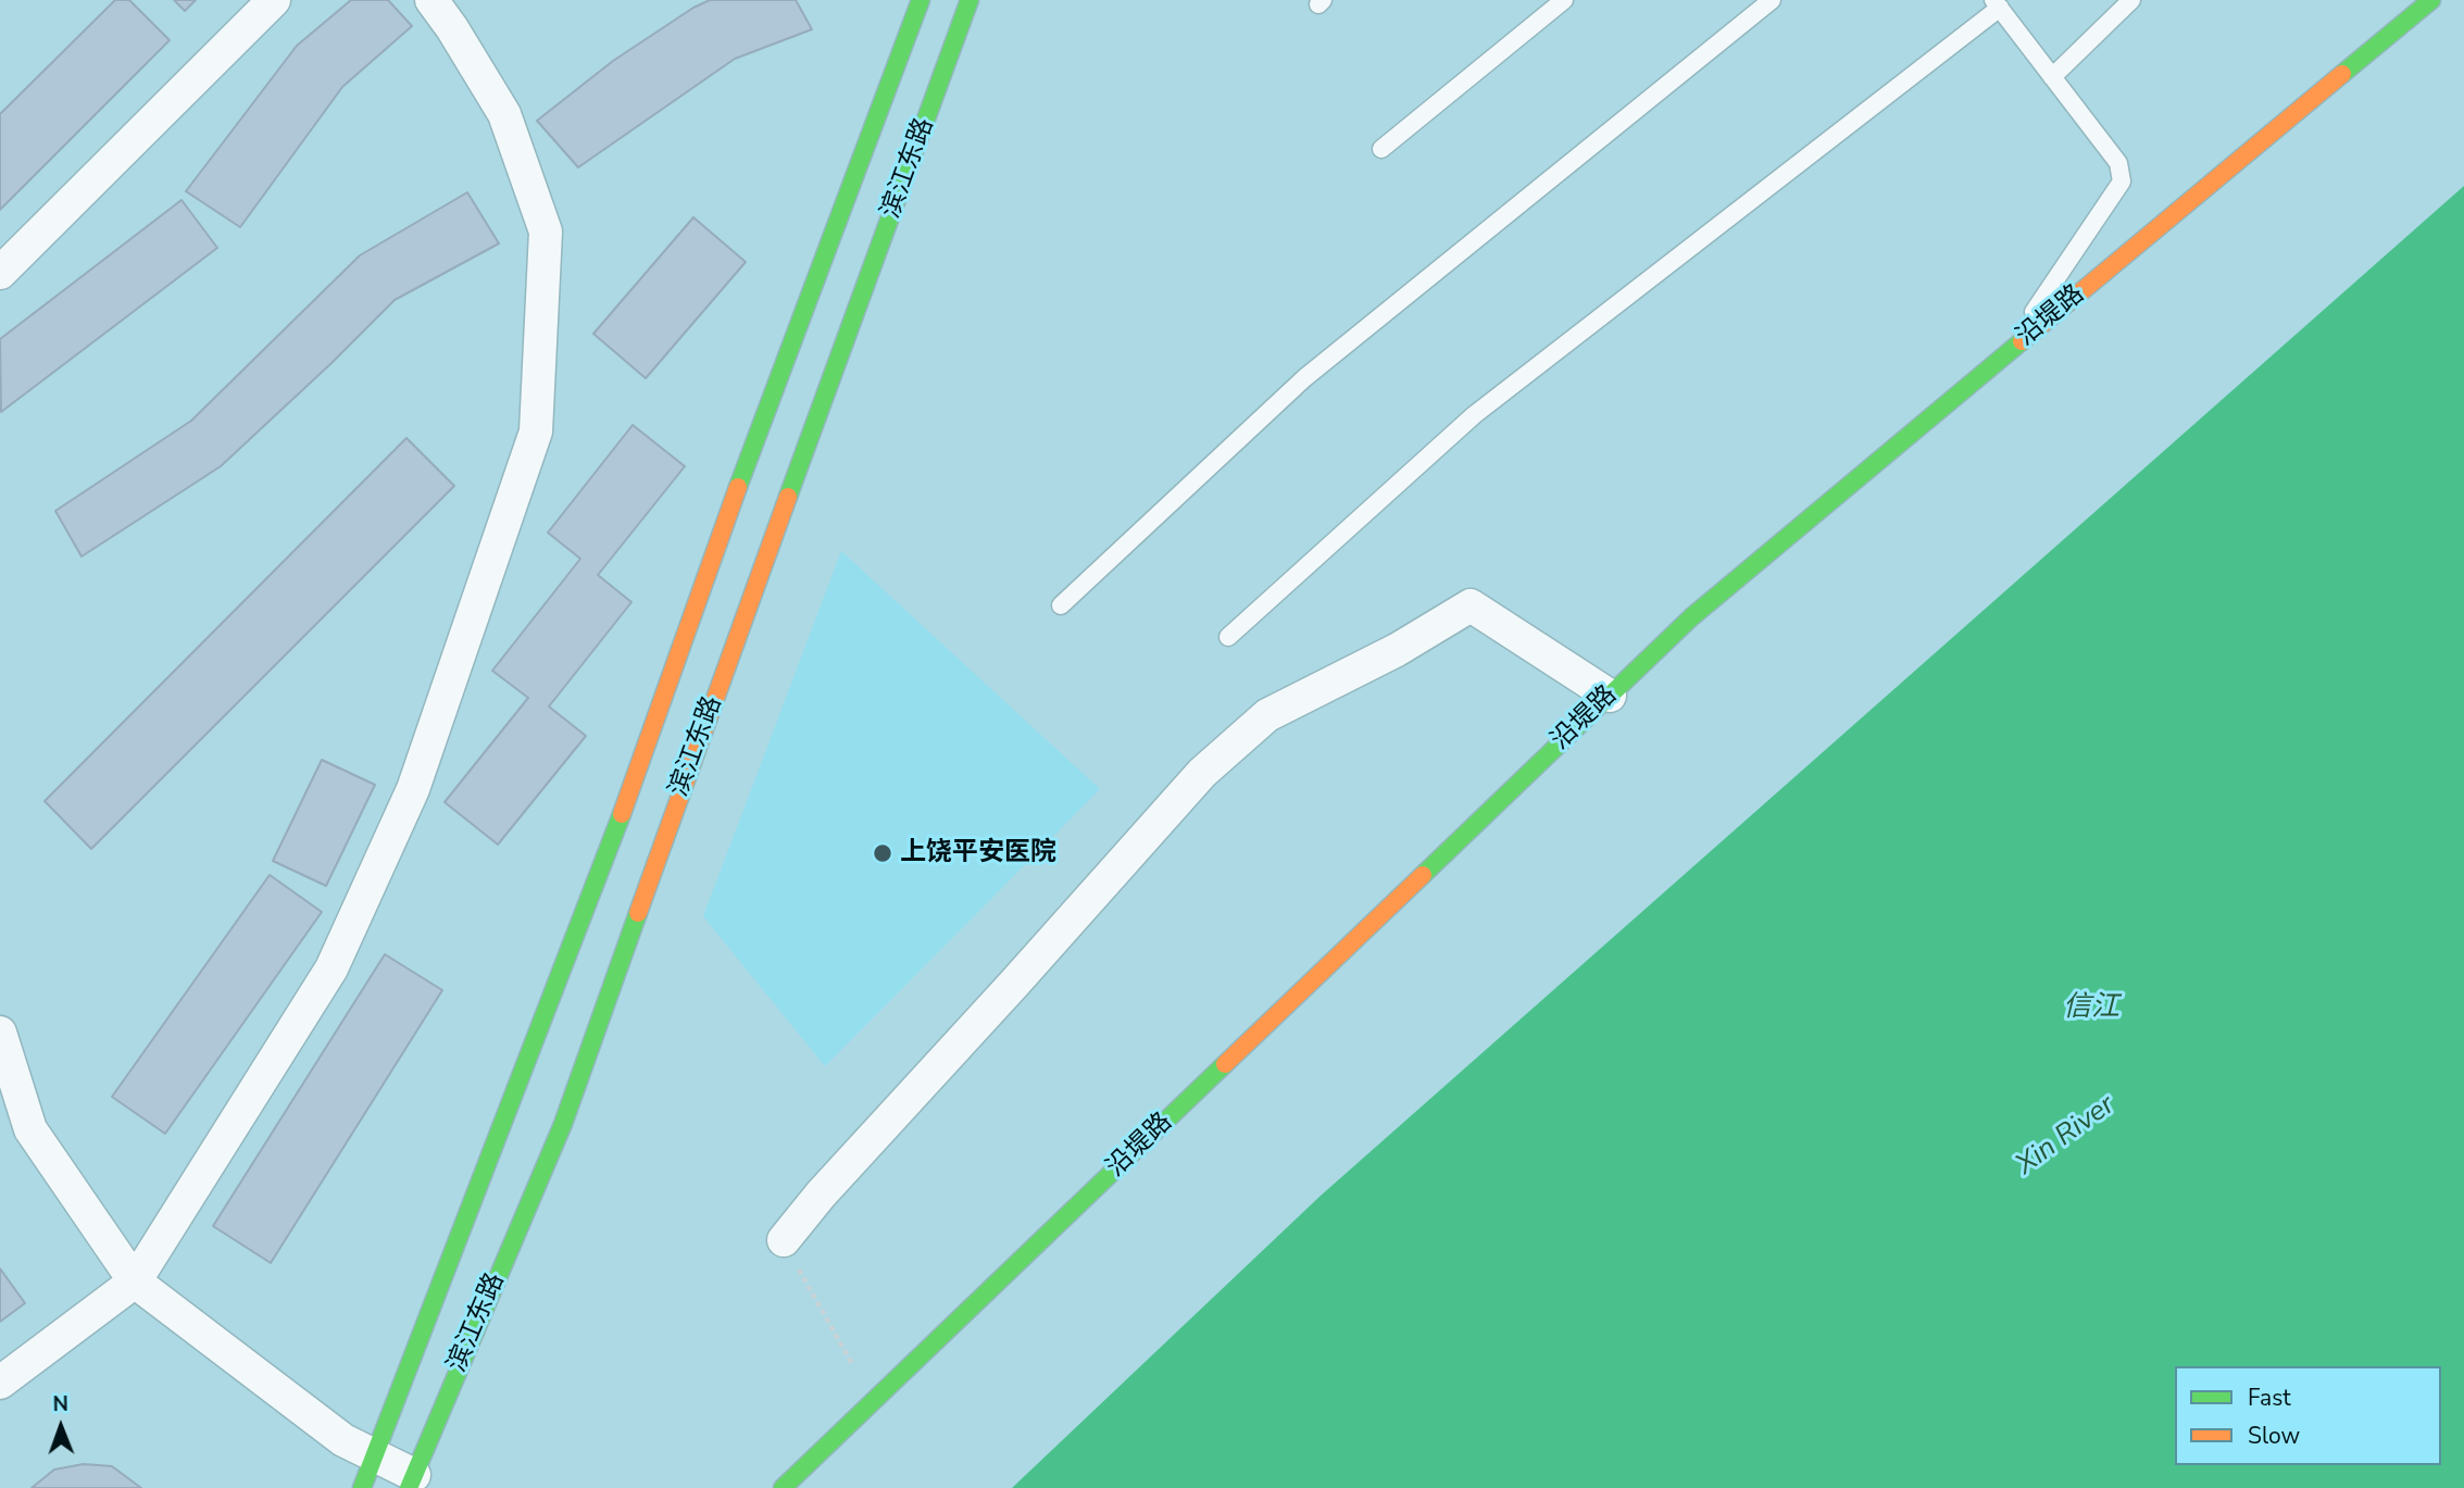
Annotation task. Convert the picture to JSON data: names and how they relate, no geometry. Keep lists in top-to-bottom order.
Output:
{
  "streets": {
    "main road": ["滨江东路", "沿堤路"]
  },
  "water": ["信江", "Xin River"],
  "places": ["上饶平安医院"],
  "legend": ["Fast", "Slow"],
  "north": "top"
}
